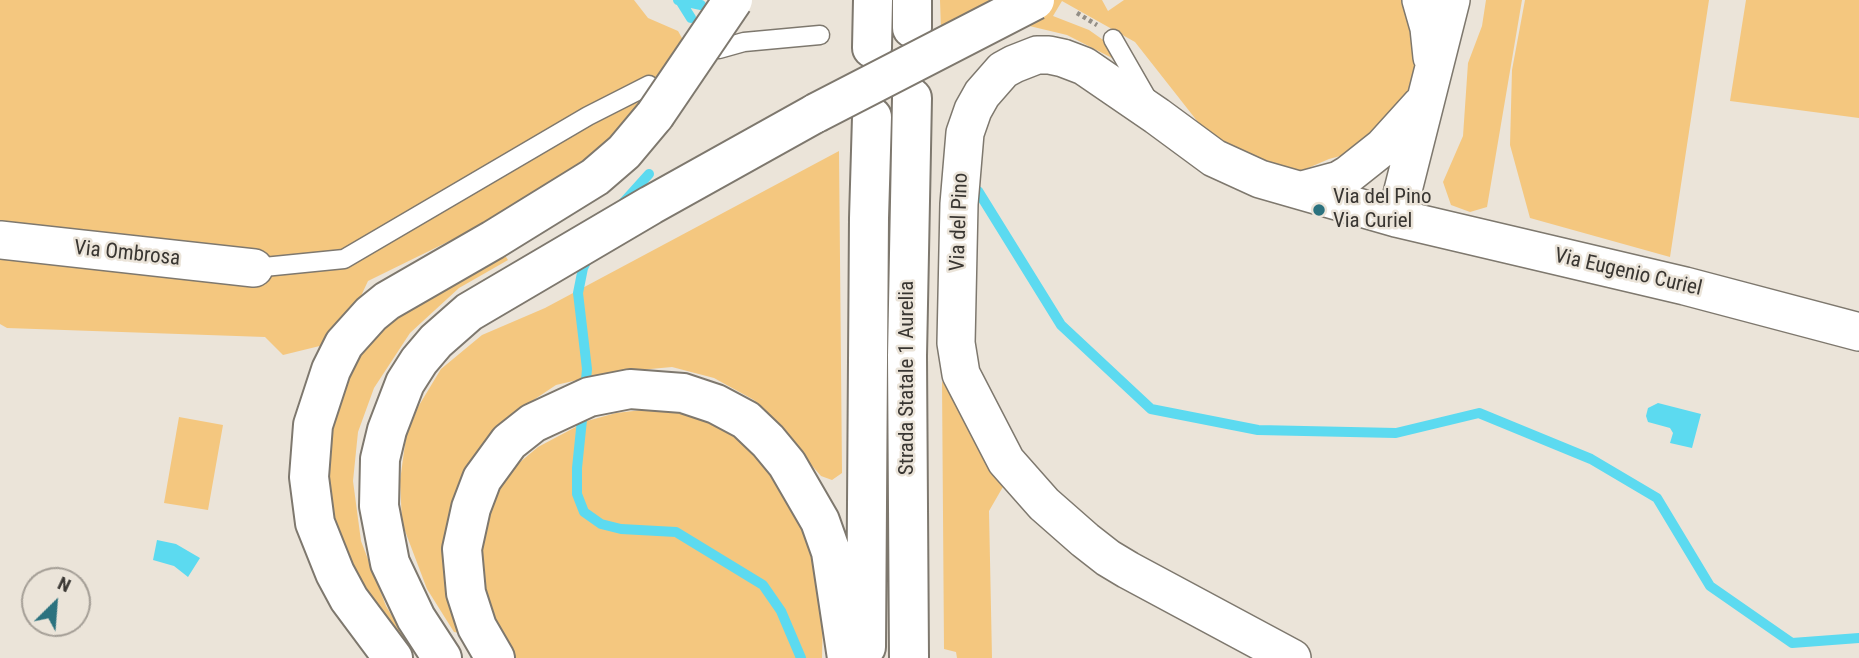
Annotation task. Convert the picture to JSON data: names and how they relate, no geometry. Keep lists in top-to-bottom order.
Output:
{
  "streets": {
    "main road": ["Strada Statale 1 Aurelia"],
    "street": ["Via del Pino", "Via Ombrosa", "Via Eugenio Curiel"]
  },
  "crossings": [
    ["Via del Pino", "Via Eugenio Curiel"]
  ],
  "places": ["Via del Pino Via Curiel"],
  "north": "top right"
}
